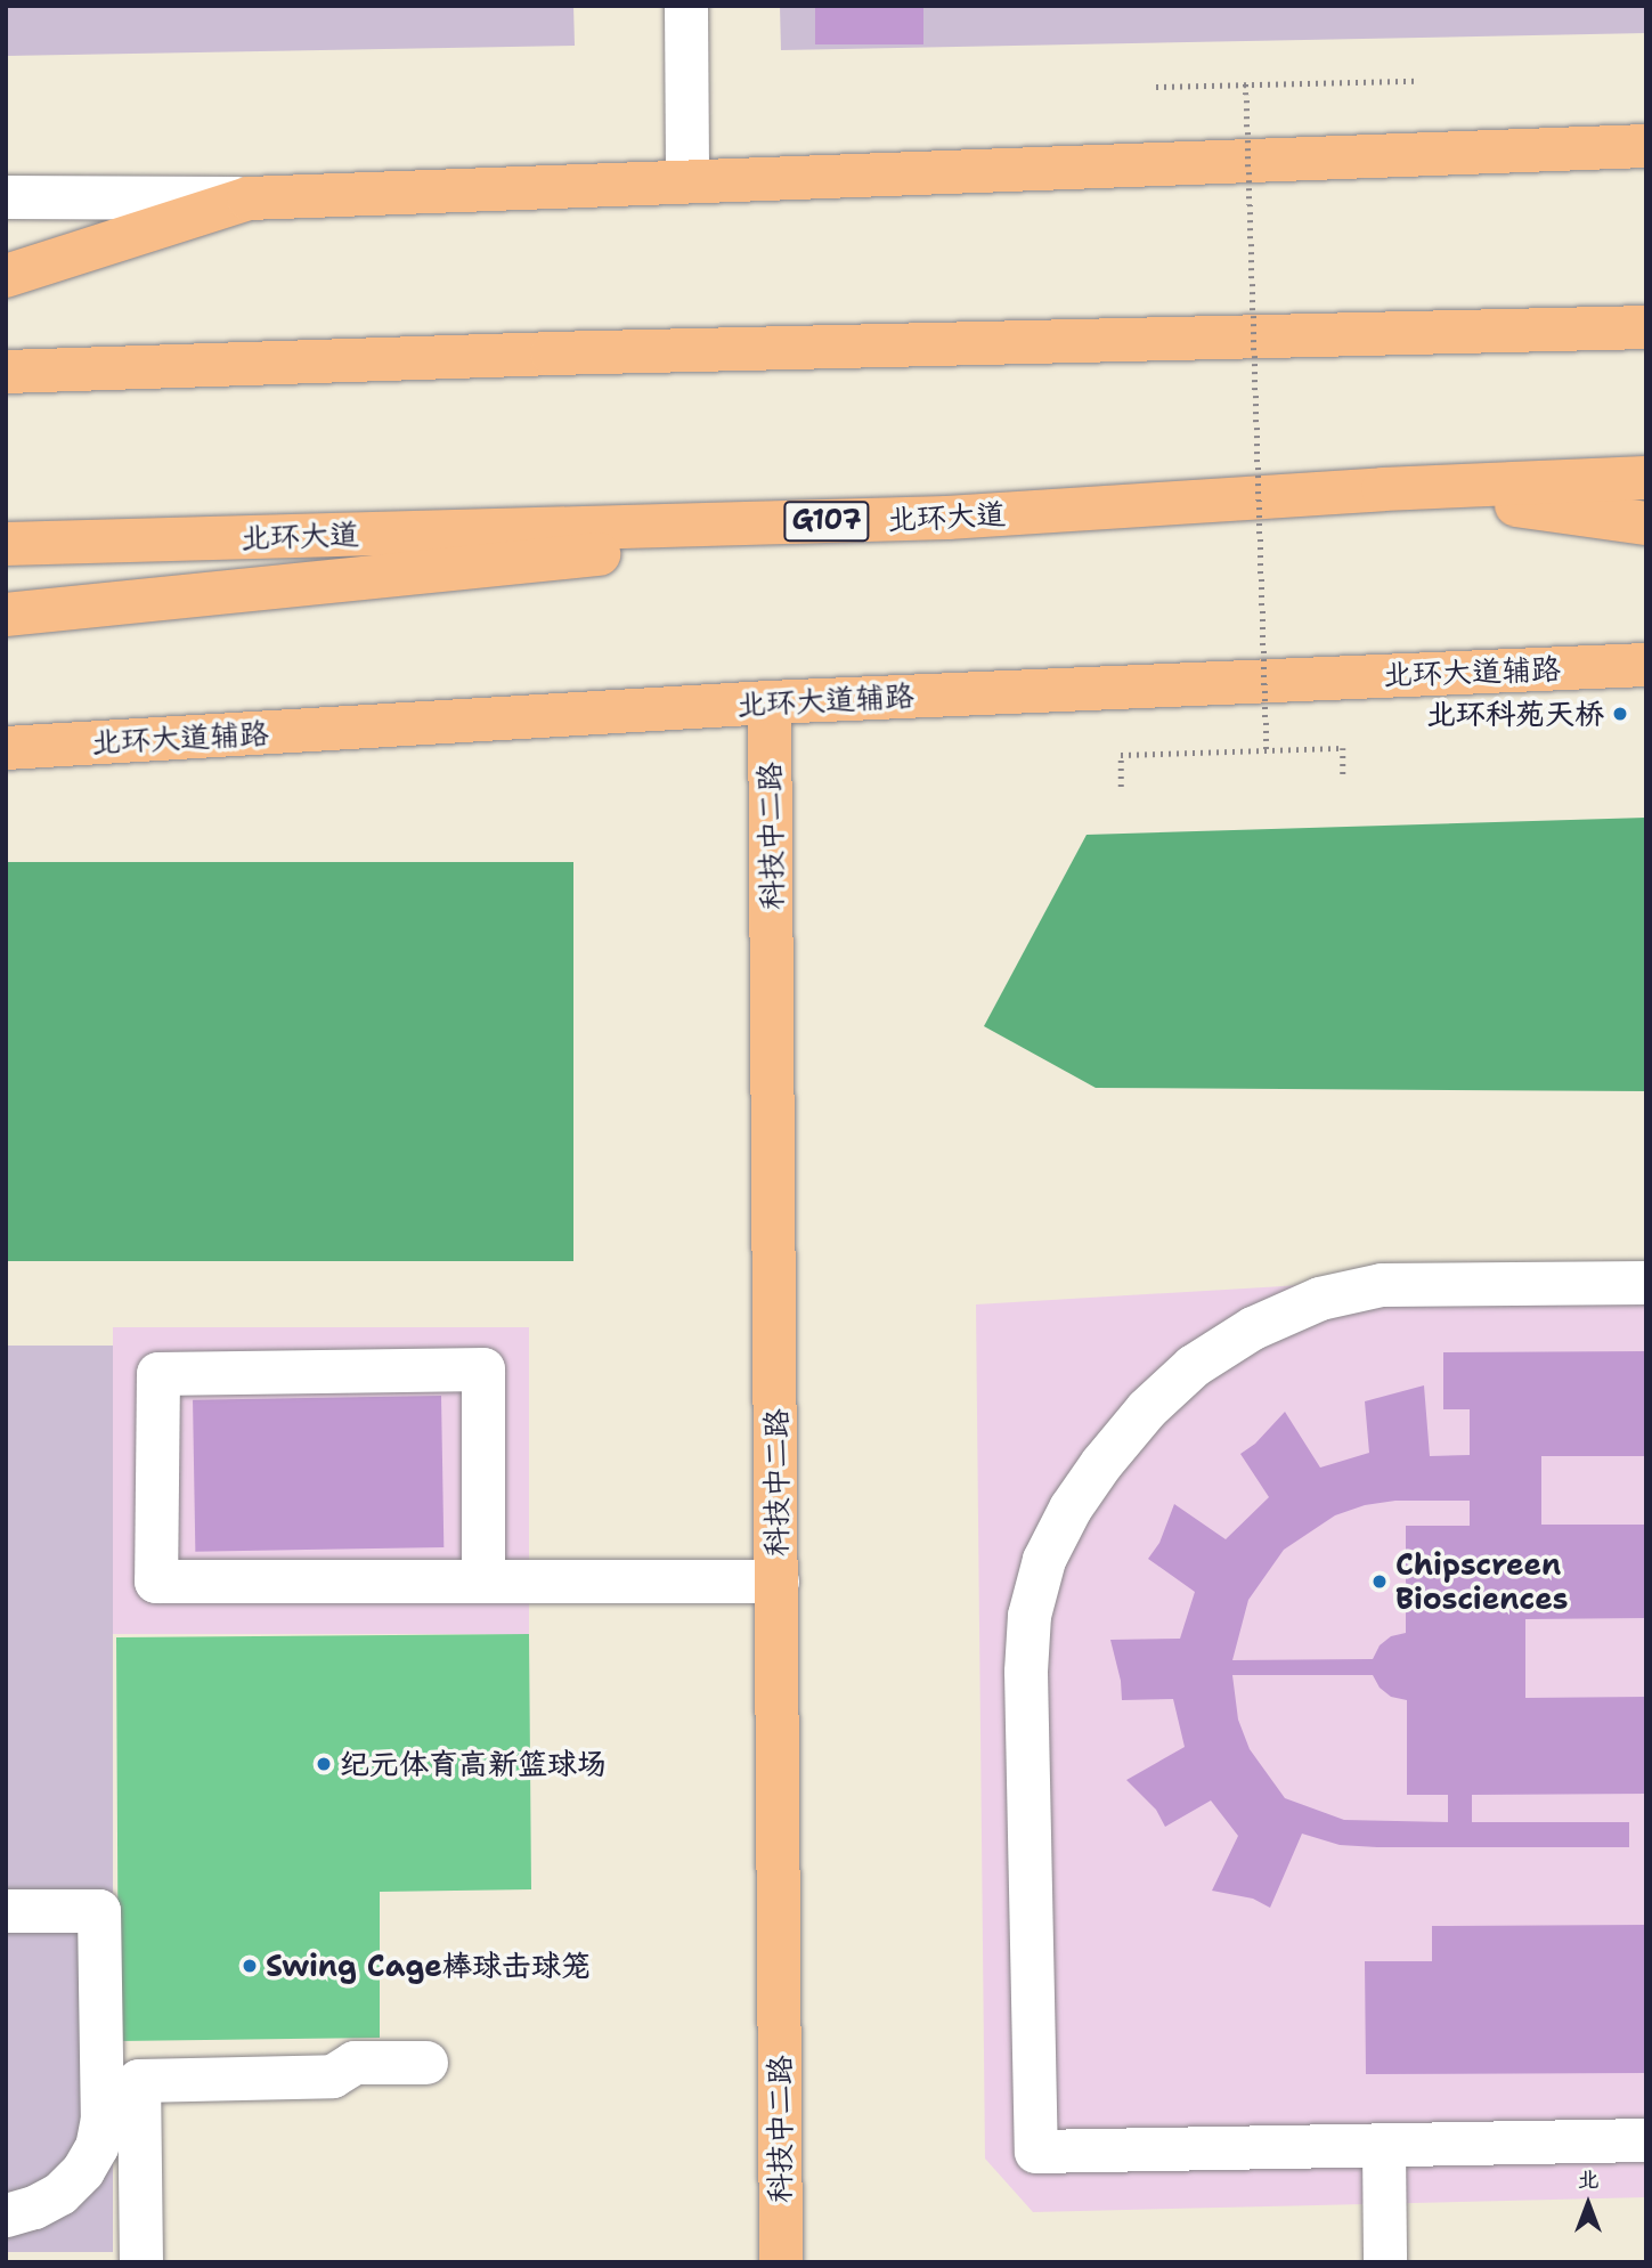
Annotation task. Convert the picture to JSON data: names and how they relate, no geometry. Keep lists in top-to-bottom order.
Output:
{
  "streets": {
    "main road": [
      "北环大道",
      "G107",
      "北环大道辅路",
      "科技中二路"
    ]
  },
  "crossings": [
    ["北环大道辅路", "科技中二路"]
  ],
  "places": [
    "北环科苑天桥",
    "Chipscreen Biosciences",
    "纪元体育高新篮球场",
    "Swing Cage棒球击球笼"
  ],
  "north": "top"
}
